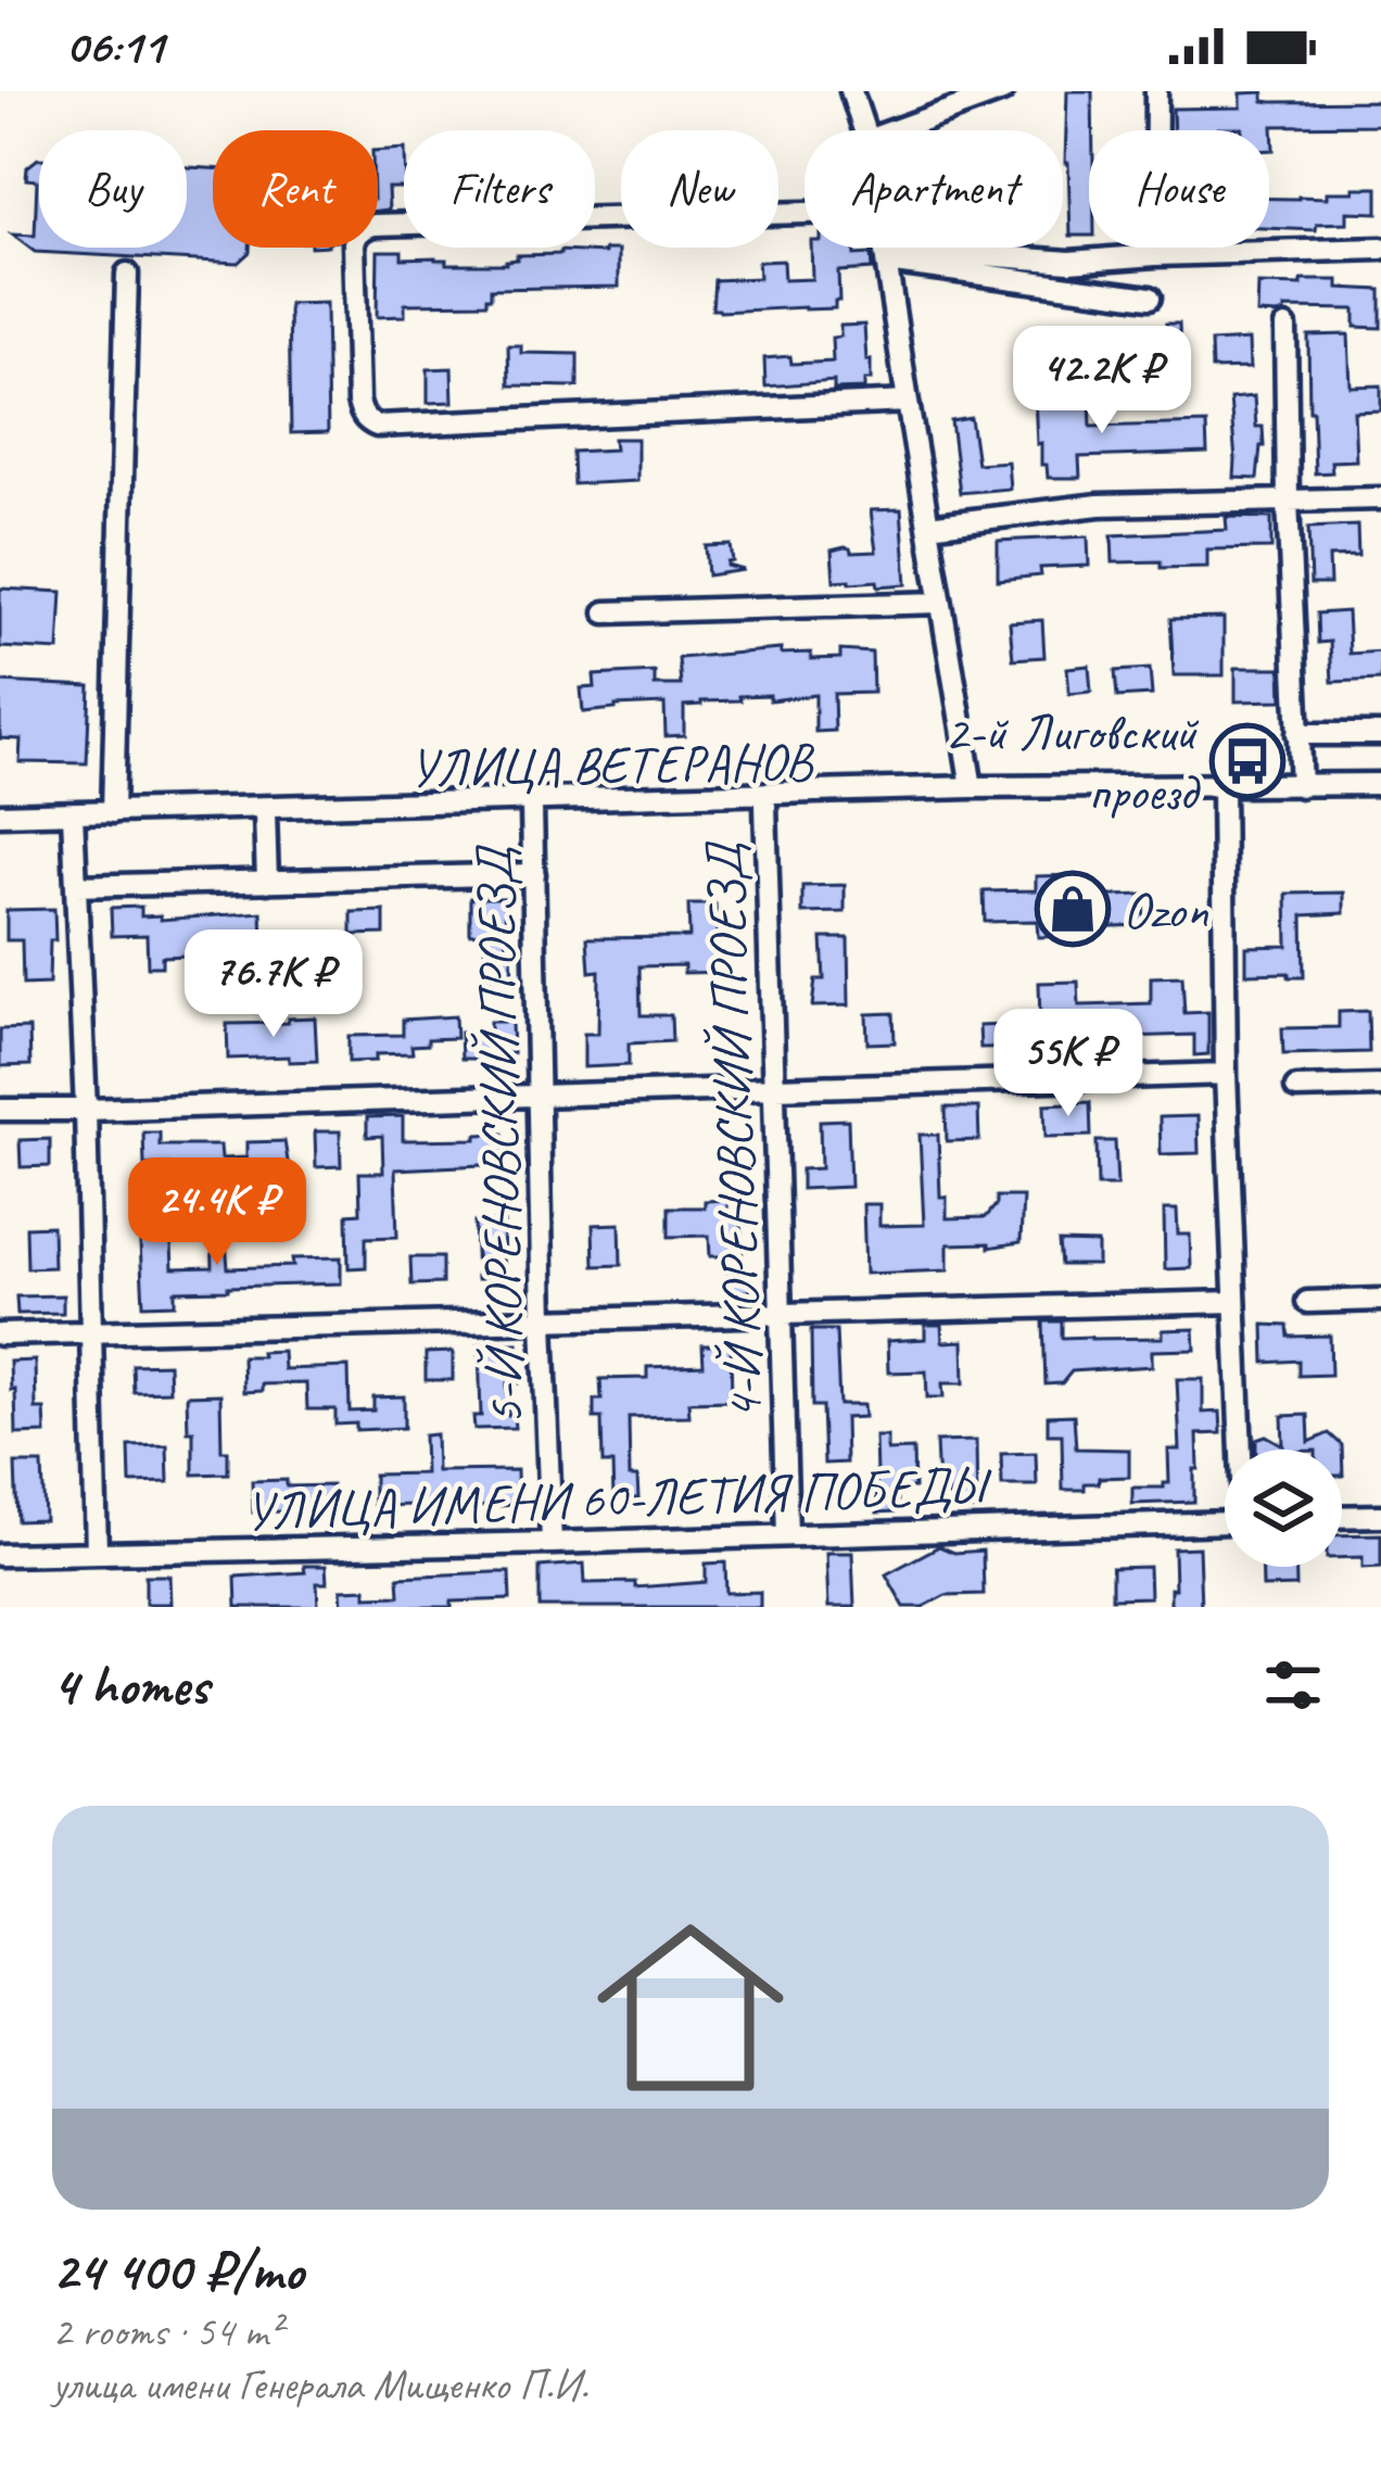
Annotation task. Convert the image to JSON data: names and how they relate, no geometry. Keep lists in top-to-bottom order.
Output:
{
  "streets": {
    "street": [
      "УЛИЦА ВЕТЕРАНОВ",
      "4-Й КОРЕНОВСКИЙ ПРОЕЗД",
      "5-Й КОРЕНОВСКИЙ ПРОЕЗД",
      "УЛИЦА ИМЕНИ 60-ЛЕТИЯ ПОБЕДЫ"
    ]
  },
  "crossings": [
    ["УЛИЦА ВЕТЕРАНОВ", "4-Й КОРЕНОВСКИЙ ПРОЕЗД"],
    ["УЛИЦА ВЕТЕРАНОВ", "5-Й КОРЕНОВСКИЙ ПРОЕЗД"],
    ["4-Й КОРЕНОВСКИЙ ПРОЕЗД", "УЛИЦА ИМЕНИ 60-ЛЕТИЯ ПОБЕДЫ"],
    ["5-Й КОРЕНОВСКИЙ ПРОЕЗД", "УЛИЦА ИМЕНИ 60-ЛЕТИЯ ПОБЕДЫ"]
  ],
  "places": {
    "bus stop": ["2-й Лиговский проезд"],
    "shop": ["Ozon"]
  },
  "page": {
    "status": "06:11",
    "chip": [
      "Buy",
      "Rent",
      "Filters",
      "New",
      "Apartment",
      "House"
    ],
    "price": [
      "42.2K ₽",
      "76.7K ₽",
      "55K ₽",
      "24.4K ₽"
    ],
    "heading": "4 homes",
    "list": [
      {
        "name": "24 400 ₽/mo",
        "note": "2 rooms · 54 m² · улица имени Генерала Мищенко П.И."
      }
    ]
  }
}
